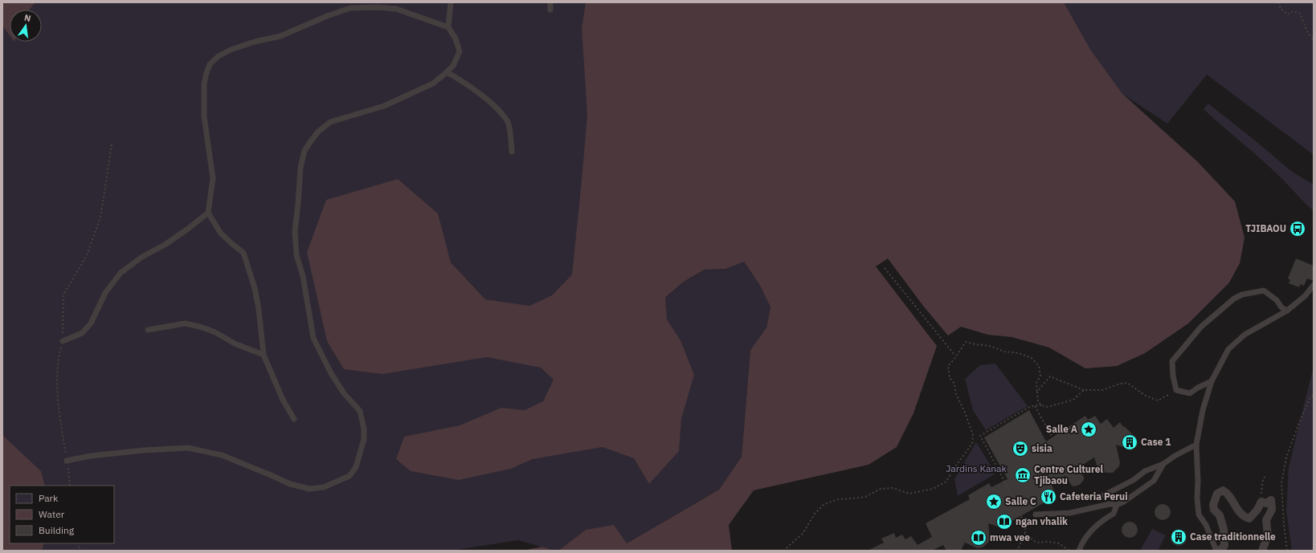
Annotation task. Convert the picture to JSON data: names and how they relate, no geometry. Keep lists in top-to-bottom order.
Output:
{
  "parks": ["Jardins Kanak"],
  "places": {
    "bus stop": ["TJIBAOU"],
    "place": ["Salle A", "Salle C"],
    "building": ["Case 1", "Case traditionnelle"],
    "theatre": ["sisia"],
    "museum": ["Centre Culturel Tjibaou"],
    "restaurant": ["Cafeteria Perui"],
    "library": ["ngan vhalik", "mwa vee"]
  },
  "legend": ["Park", "Water", "Building"],
  "north": "top"
}
